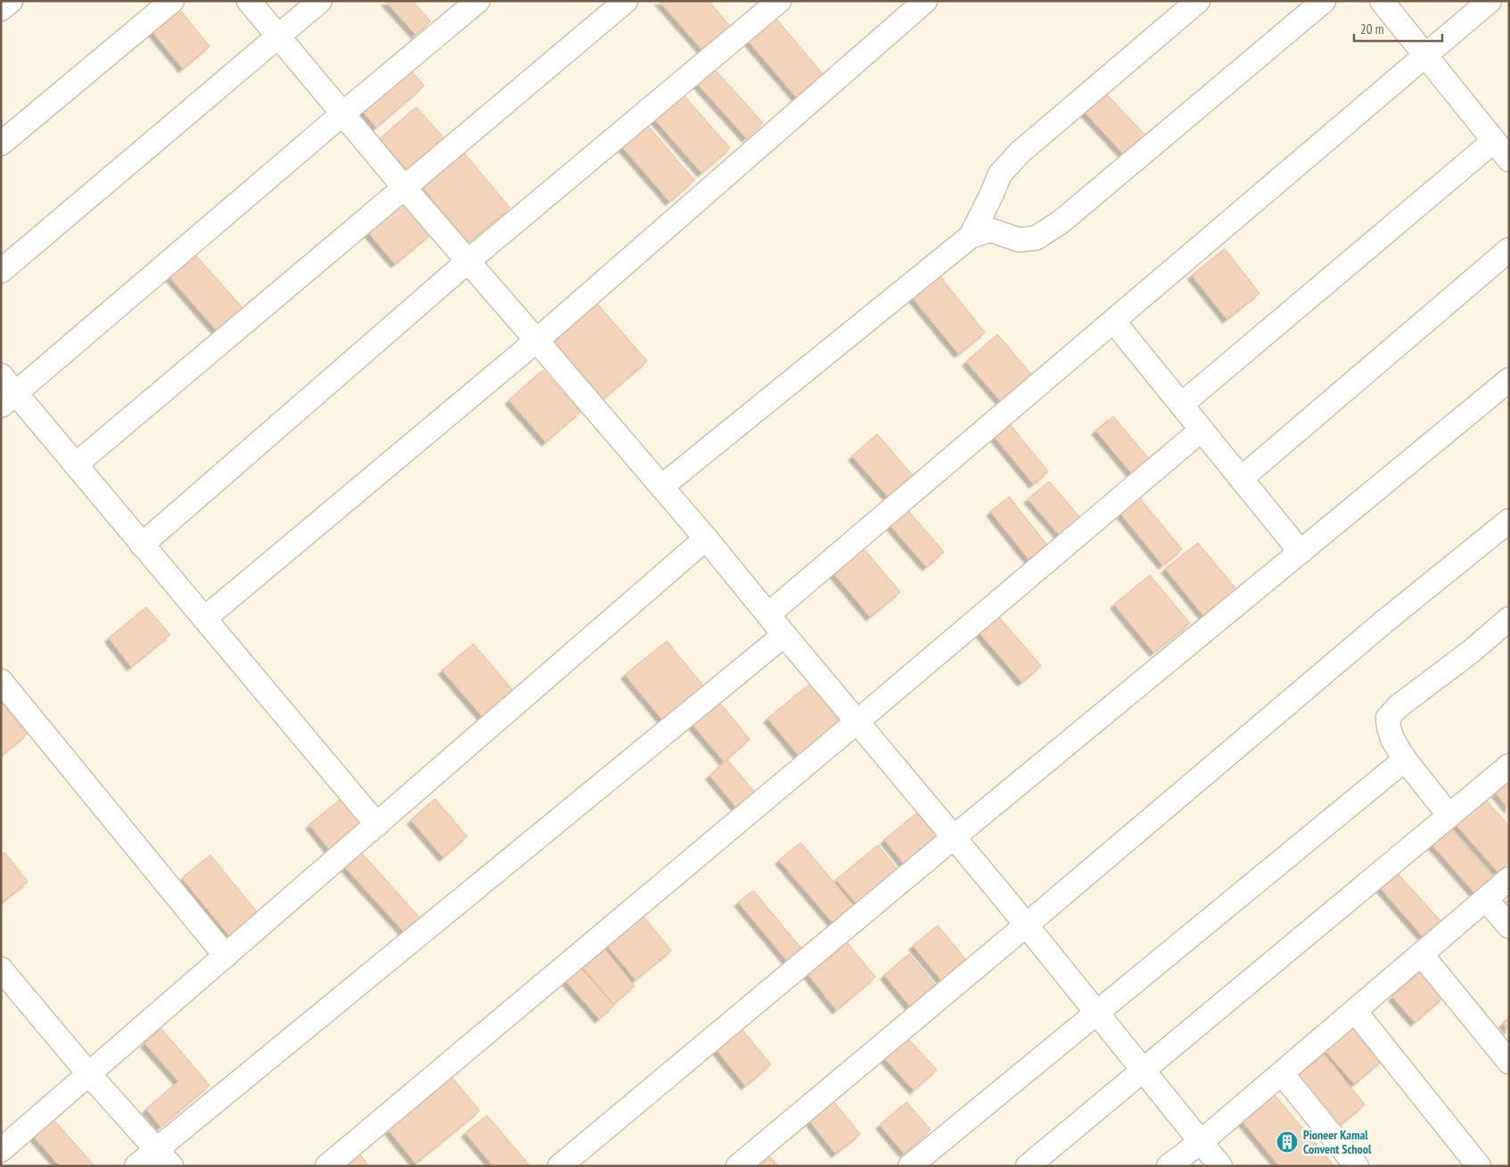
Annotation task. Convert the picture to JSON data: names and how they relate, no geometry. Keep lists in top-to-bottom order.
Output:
{
  "places": {
    "building": ["Pioneer Kamal Convent School"]
  },
  "scale_bar": "20 m"
}
